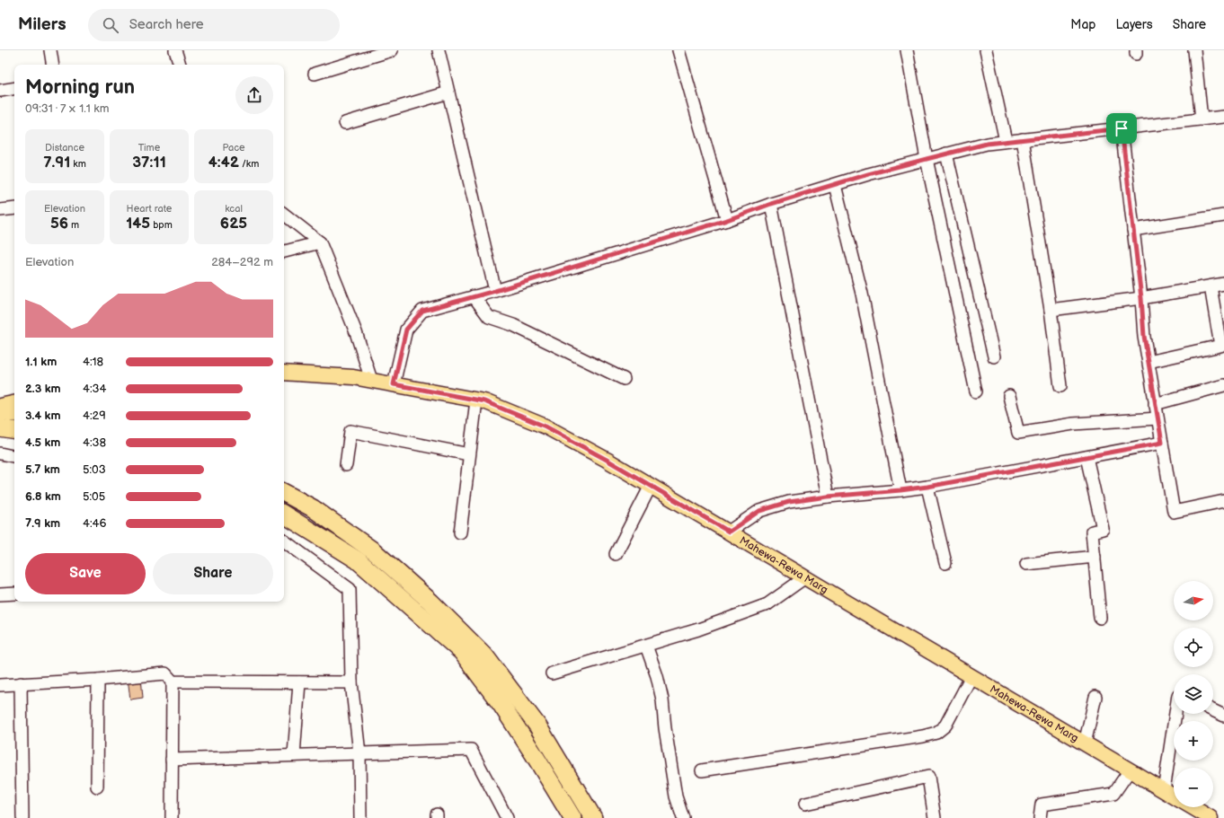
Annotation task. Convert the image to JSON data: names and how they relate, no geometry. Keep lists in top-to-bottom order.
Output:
{
  "streets": {
    "main road": ["Mahewa-Rewa Marg"]
  },
  "north": "right",
  "page": {
    "header": "Milers",
    "search": "Search here",
    "nav": ["Map", "Layers", "Share"],
    "heading": ["Morning run", "09:31 · 7 × 1.1 km"],
    "stats": [
      ["Distance", "7.91 km"],
      ["Time", "37:11"],
      ["Pace", "4:42 /km"],
      ["Elevation", "56 m"],
      ["Heart rate", "145 bpm"],
      ["kcal", "625"]
    ],
    "chart": ["Elevation", "284–292 m"],
    "list": [
      {
        "name": "1.1 km",
        "note": "4:18"
      },
      {
        "name": "2.3 km",
        "note": "4:34"
      },
      {
        "name": "3.4 km",
        "note": "4:29"
      },
      {
        "name": "4.5 km",
        "note": "4:38"
      },
      {
        "name": "5.7 km",
        "note": "5:03"
      },
      {
        "name": "6.8 km",
        "note": "5:05"
      },
      {
        "name": "7.9 km",
        "note": "4:46"
      }
    ],
    "buttons": ["Save", "Share"],
    "map_buttons": ["+", "−"]
  }
}
